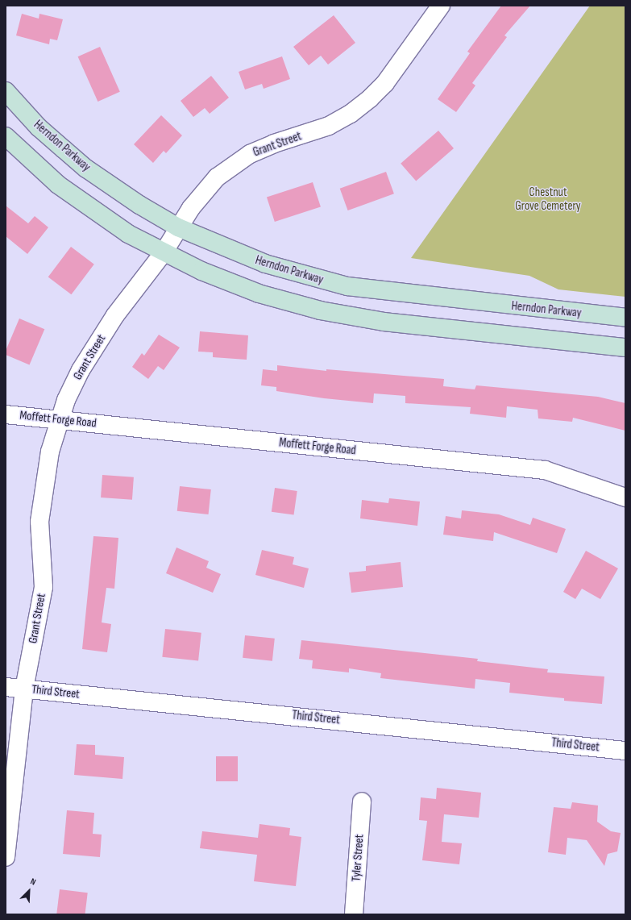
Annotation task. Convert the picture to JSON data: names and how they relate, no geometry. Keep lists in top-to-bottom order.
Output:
{
  "streets": {
    "main road": ["Herndon Parkway"],
    "street": [
      "Grant Street",
      "Moffett Forge Road",
      "Third Street",
      "Tyler Street"
    ]
  },
  "crossings": [
    ["Grant Street", "Herndon Parkway"],
    ["Grant Street", "Moffett Forge Road"],
    ["Grant Street", "Third Street"]
  ],
  "parks": ["Chestnut Grove Cemetery"],
  "north": "top right"
}
